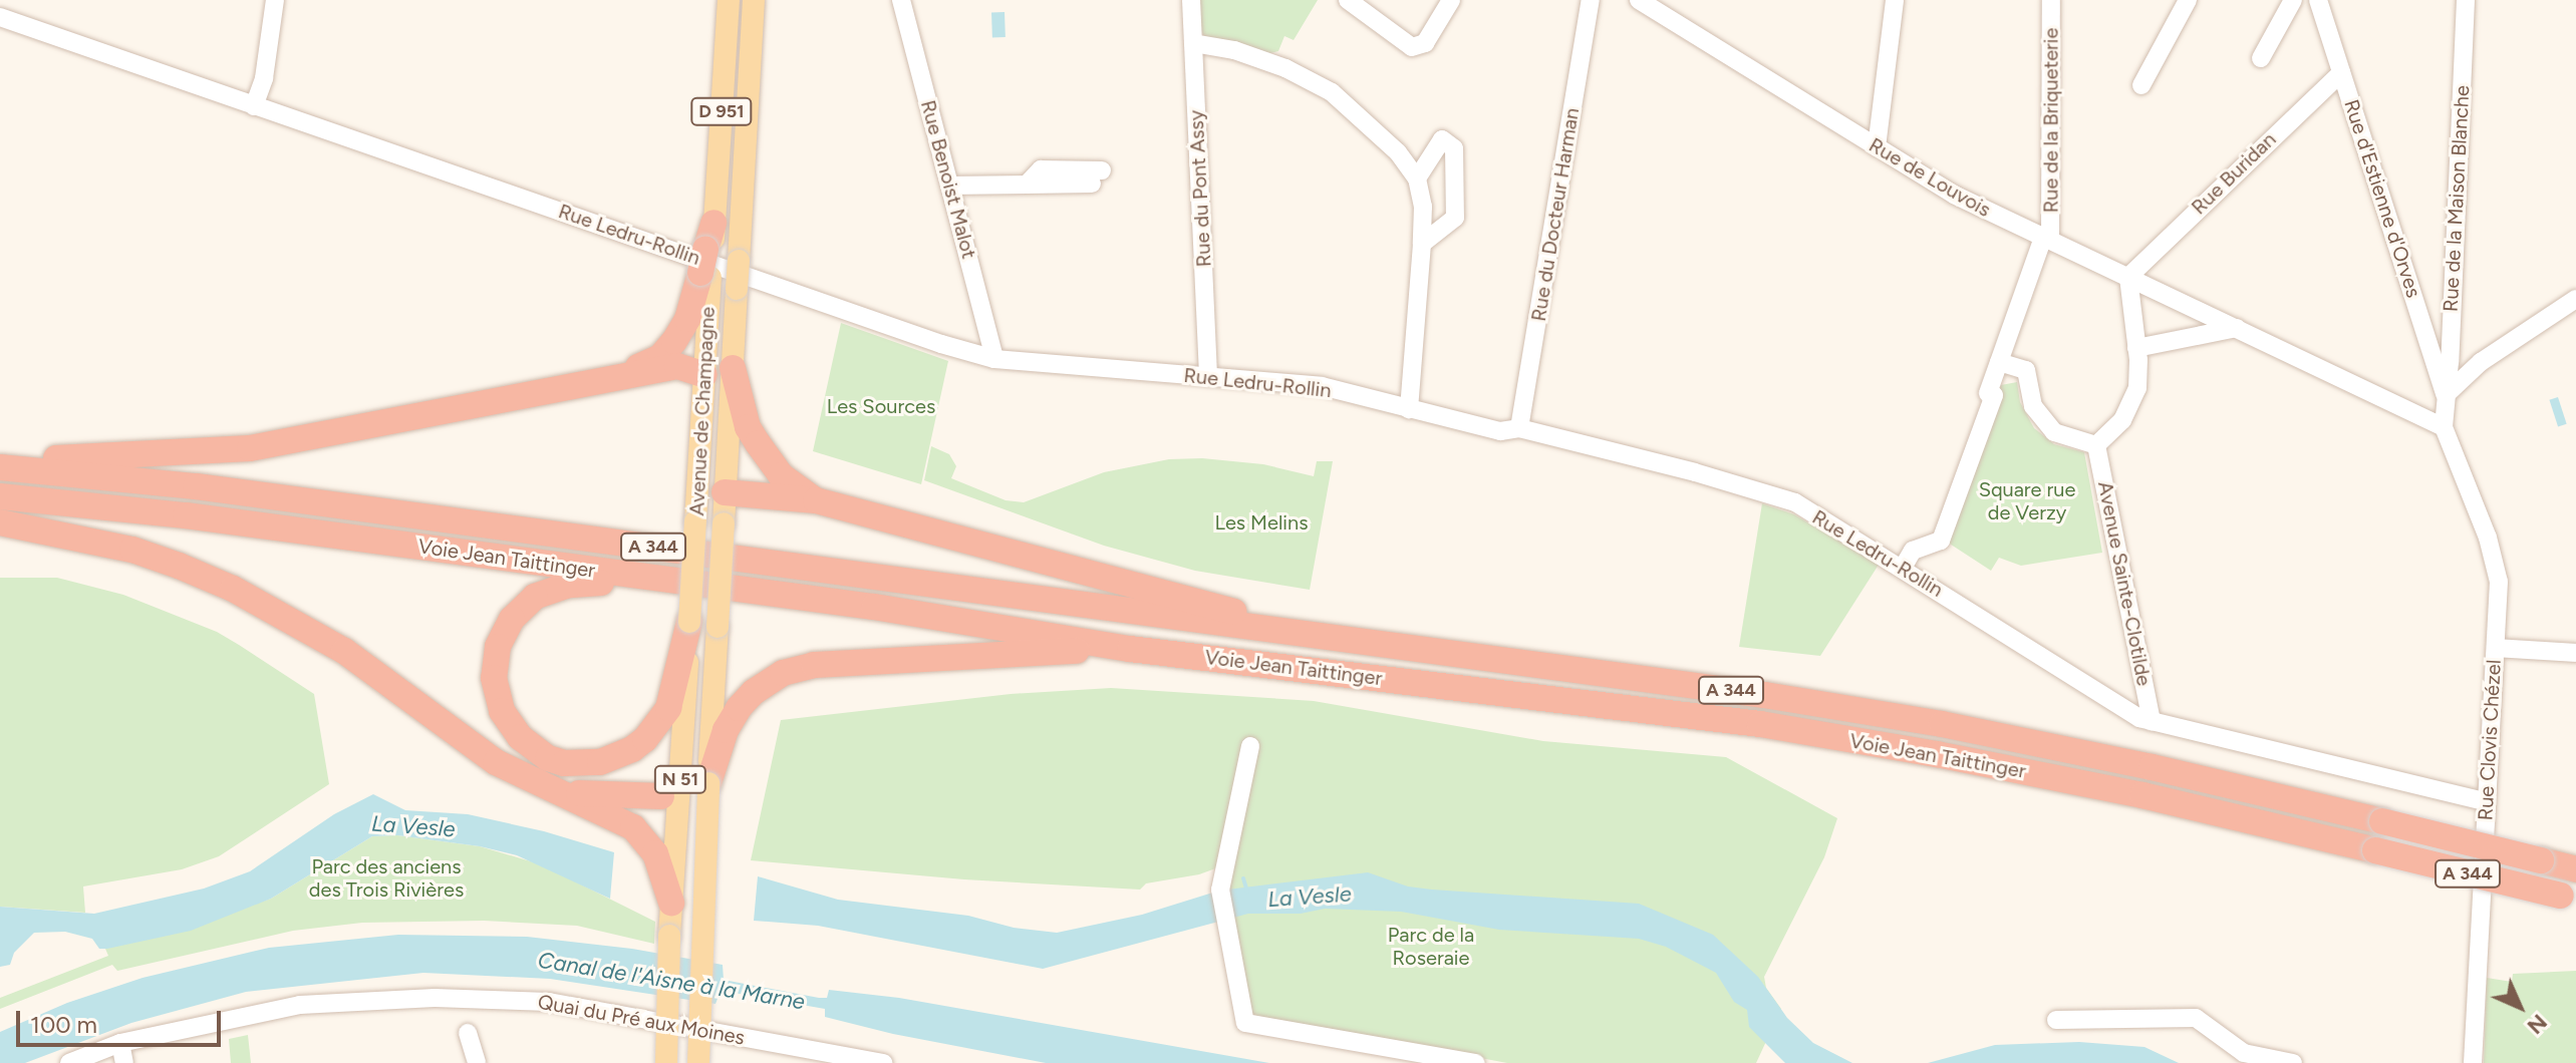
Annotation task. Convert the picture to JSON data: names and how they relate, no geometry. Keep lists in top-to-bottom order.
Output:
{
  "streets": {
    "highway": ["A 344", "Voie Jean Taittinger"],
    "main road": ["D 951", "Avenue de Champagne", "N 51"],
    "street": [
      "Rue de la Briqueterie",
      "Rue Buridan",
      "Rue de Louvois",
      "Rue Benoist Malot",
      "Rue du Pont Assy",
      "Rue d'Estienne d'Orves",
      "Rue de la Maison Blanche",
      "Rue du Docteur Harman",
      "Rue Ledru-Rollin",
      "Avenue Sainte-Clotilde",
      "Rue Clovis Chézel",
      "Quai du Pré aux Moines"
    ]
  },
  "crossings": [
    ["Rue de la Briqueterie", "Rue de Louvois"],
    ["Rue de la Briqueterie", "Rue Ledru-Rollin"],
    ["Rue Buridan", "Rue de Louvois"],
    ["Rue Buridan", "Rue d'Estienne d'Orves"],
    ["Rue de Louvois", "Rue de la Maison Blanche"],
    ["Rue de Louvois", "Rue Clovis Chézel"],
    ["Rue Benoist Malot", "Rue Ledru-Rollin"],
    ["Rue du Pont Assy", "Rue Ledru-Rollin"],
    ["Rue d'Estienne d'Orves", "Rue de la Maison Blanche"],
    ["Rue de la Maison Blanche", "Rue Clovis Chézel"],
    ["Rue du Docteur Harman", "Rue Ledru-Rollin"],
    ["Rue Ledru-Rollin", "Avenue Sainte-Clotilde"],
    ["Rue Ledru-Rollin", "Rue Clovis Chézel"]
  ],
  "water": ["La Vesle", "Canal de l'Aisne à la Marne"],
  "parks": [
    "Les Sources",
    "Square rue de Verzy",
    "Les Melins",
    "Parc des anciens des Trois Rivières",
    "Parc de la Roseraie"
  ],
  "scale_bar": "100 m",
  "north": "bottom right"
}
